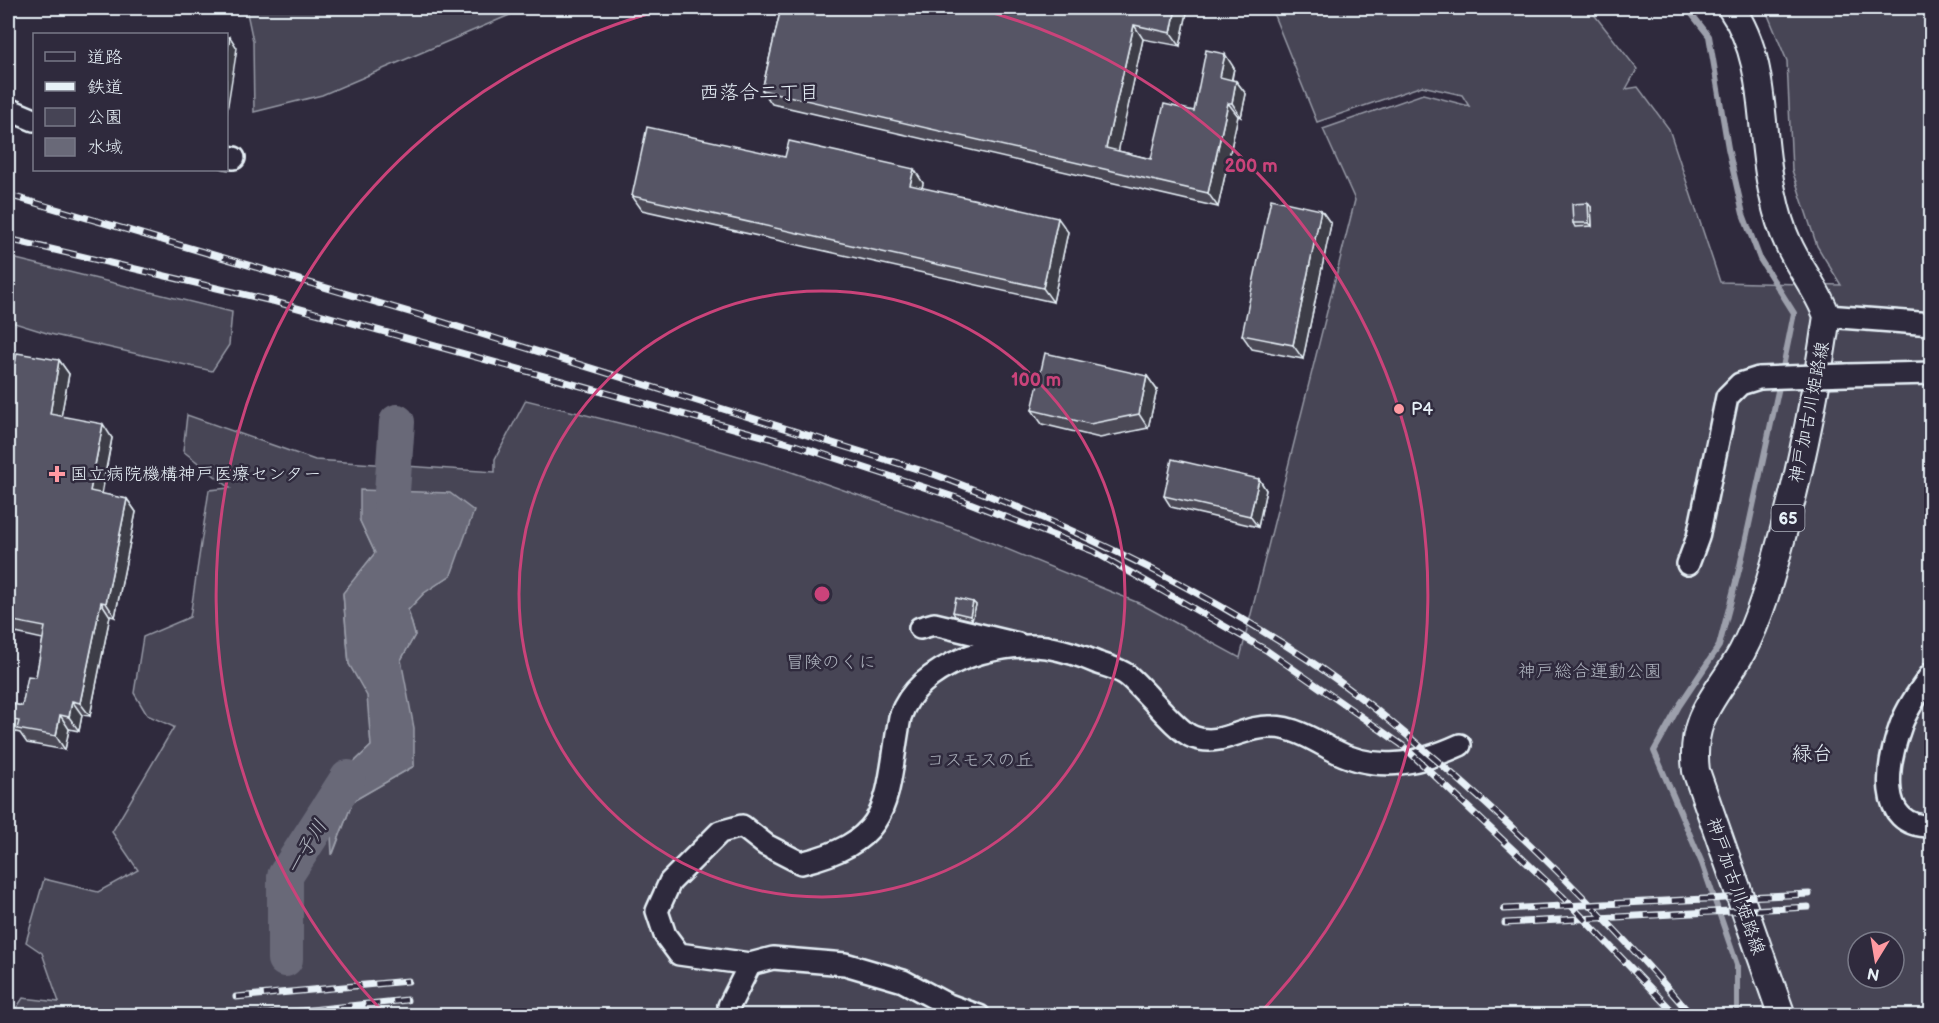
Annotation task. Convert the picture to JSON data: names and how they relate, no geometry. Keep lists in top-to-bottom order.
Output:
{
  "streets": {
    "main road": ["神戸加古川姫路線", "65"]
  },
  "districts": ["西落合二丁目", "緑台"],
  "water": ["一子川"],
  "parks": ["冒険のくに", "神戸総合運動公園", "コスモスの丘"],
  "places": {
    "other": ["P4"],
    "health": ["国立病院機構神戸医療センター"]
  },
  "legend": [
    "道路",
    "鉄道",
    "公園",
    "水域"
  ],
  "north": "bottom",
  "rings": ["200 m", "100 m"]
}
